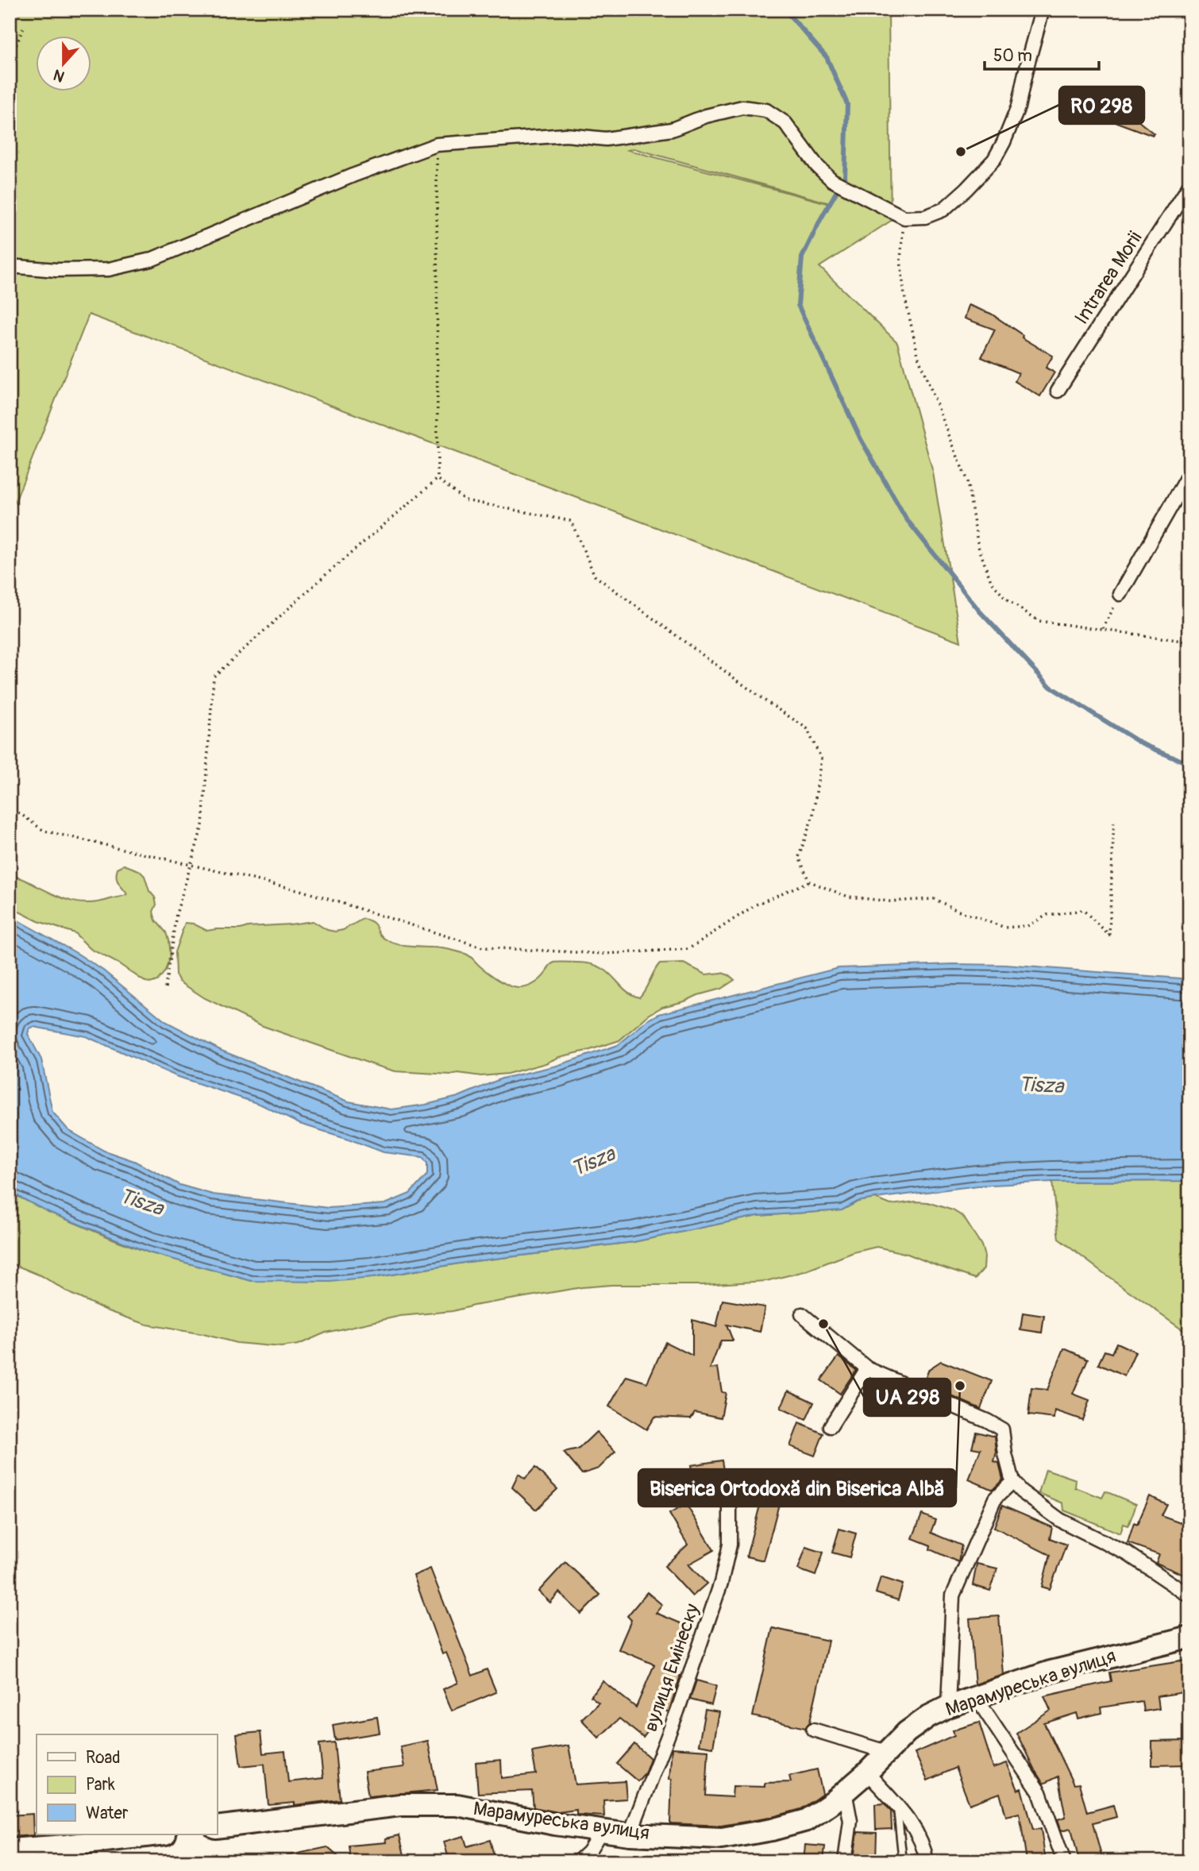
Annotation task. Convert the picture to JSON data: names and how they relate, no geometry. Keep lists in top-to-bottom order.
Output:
{
  "streets": {
    "main road": ["Марамуреська вулиця"],
    "street": ["Intrarea Morii", "вулиця Емінеску"]
  },
  "crossings": [
    ["вулиця Емінеску", "Марамуреська вулиця"]
  ],
  "water": ["Tisza"],
  "places": ["RO 298", "UA 298", "Biserica Ortodoxă din Biserica Albă"],
  "legend": ["Road", "Park", "Water"],
  "scale_bar": "50 m",
  "north": "bottom"
}
